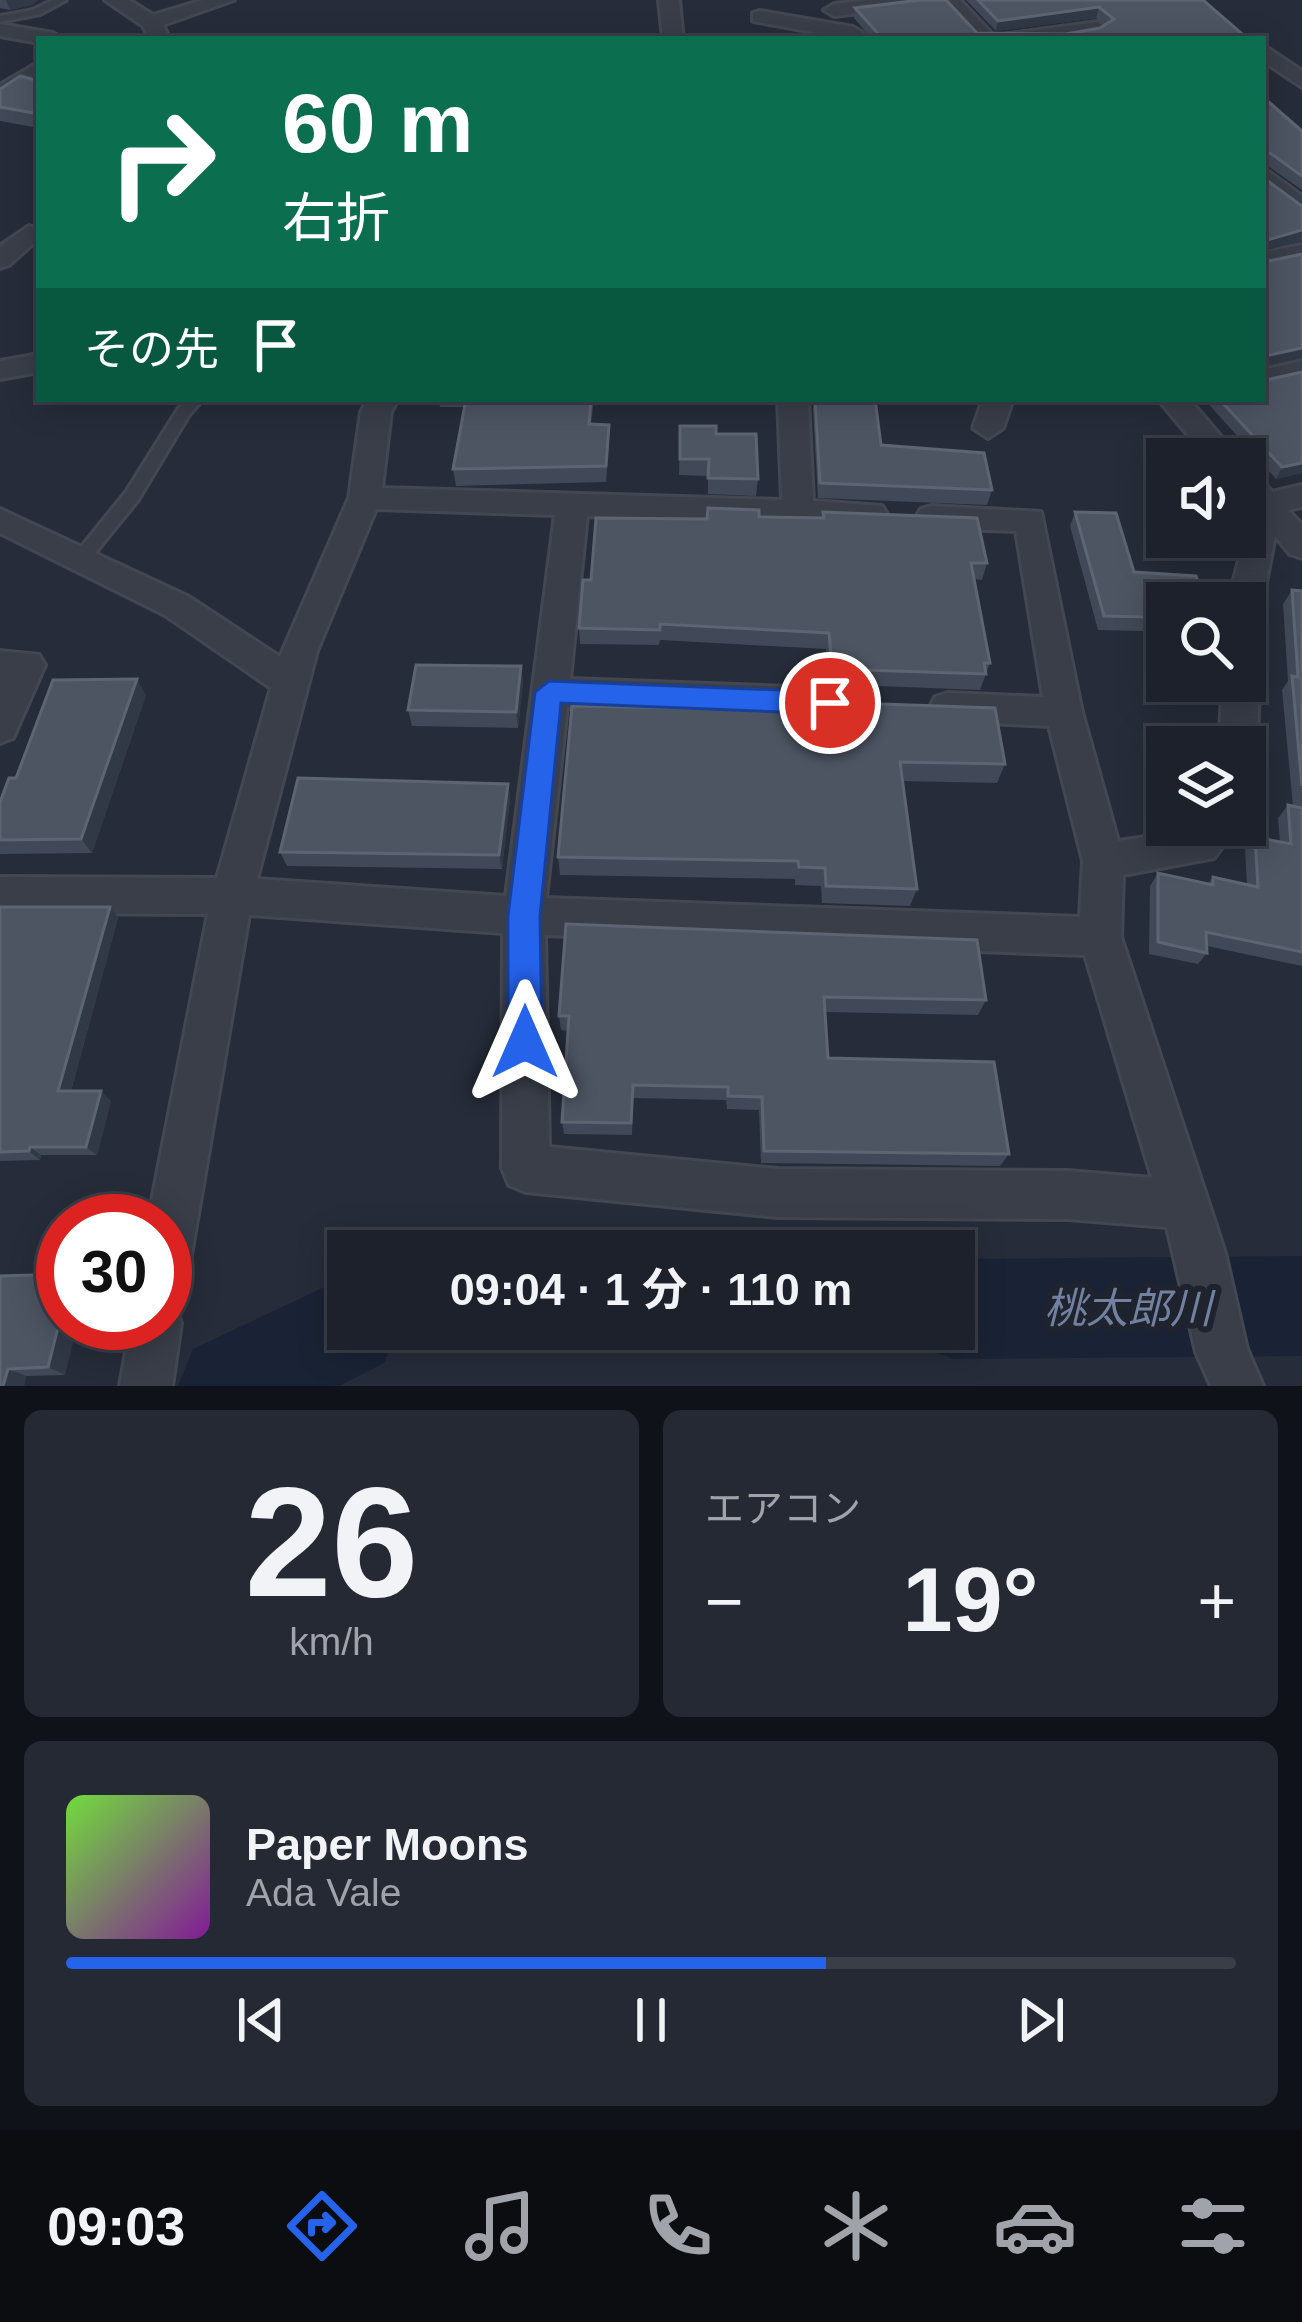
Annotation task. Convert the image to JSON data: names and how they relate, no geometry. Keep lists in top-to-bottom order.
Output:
{
  "water": ["桃太郎川"],
  "page": {
    "turn": ["60 m", "右折"],
    "then": "その先",
    "limit": "30",
    "trip": "09:04 · 1 分 · 110 m",
    "tile": [
      ["26", "km/h"],
      "エアコン"
    ],
    "heat": ["−", "19°", "+"],
    "song": ["Paper Moons", "Ada Vale"],
    "tabs": "09:03"
  }
}
